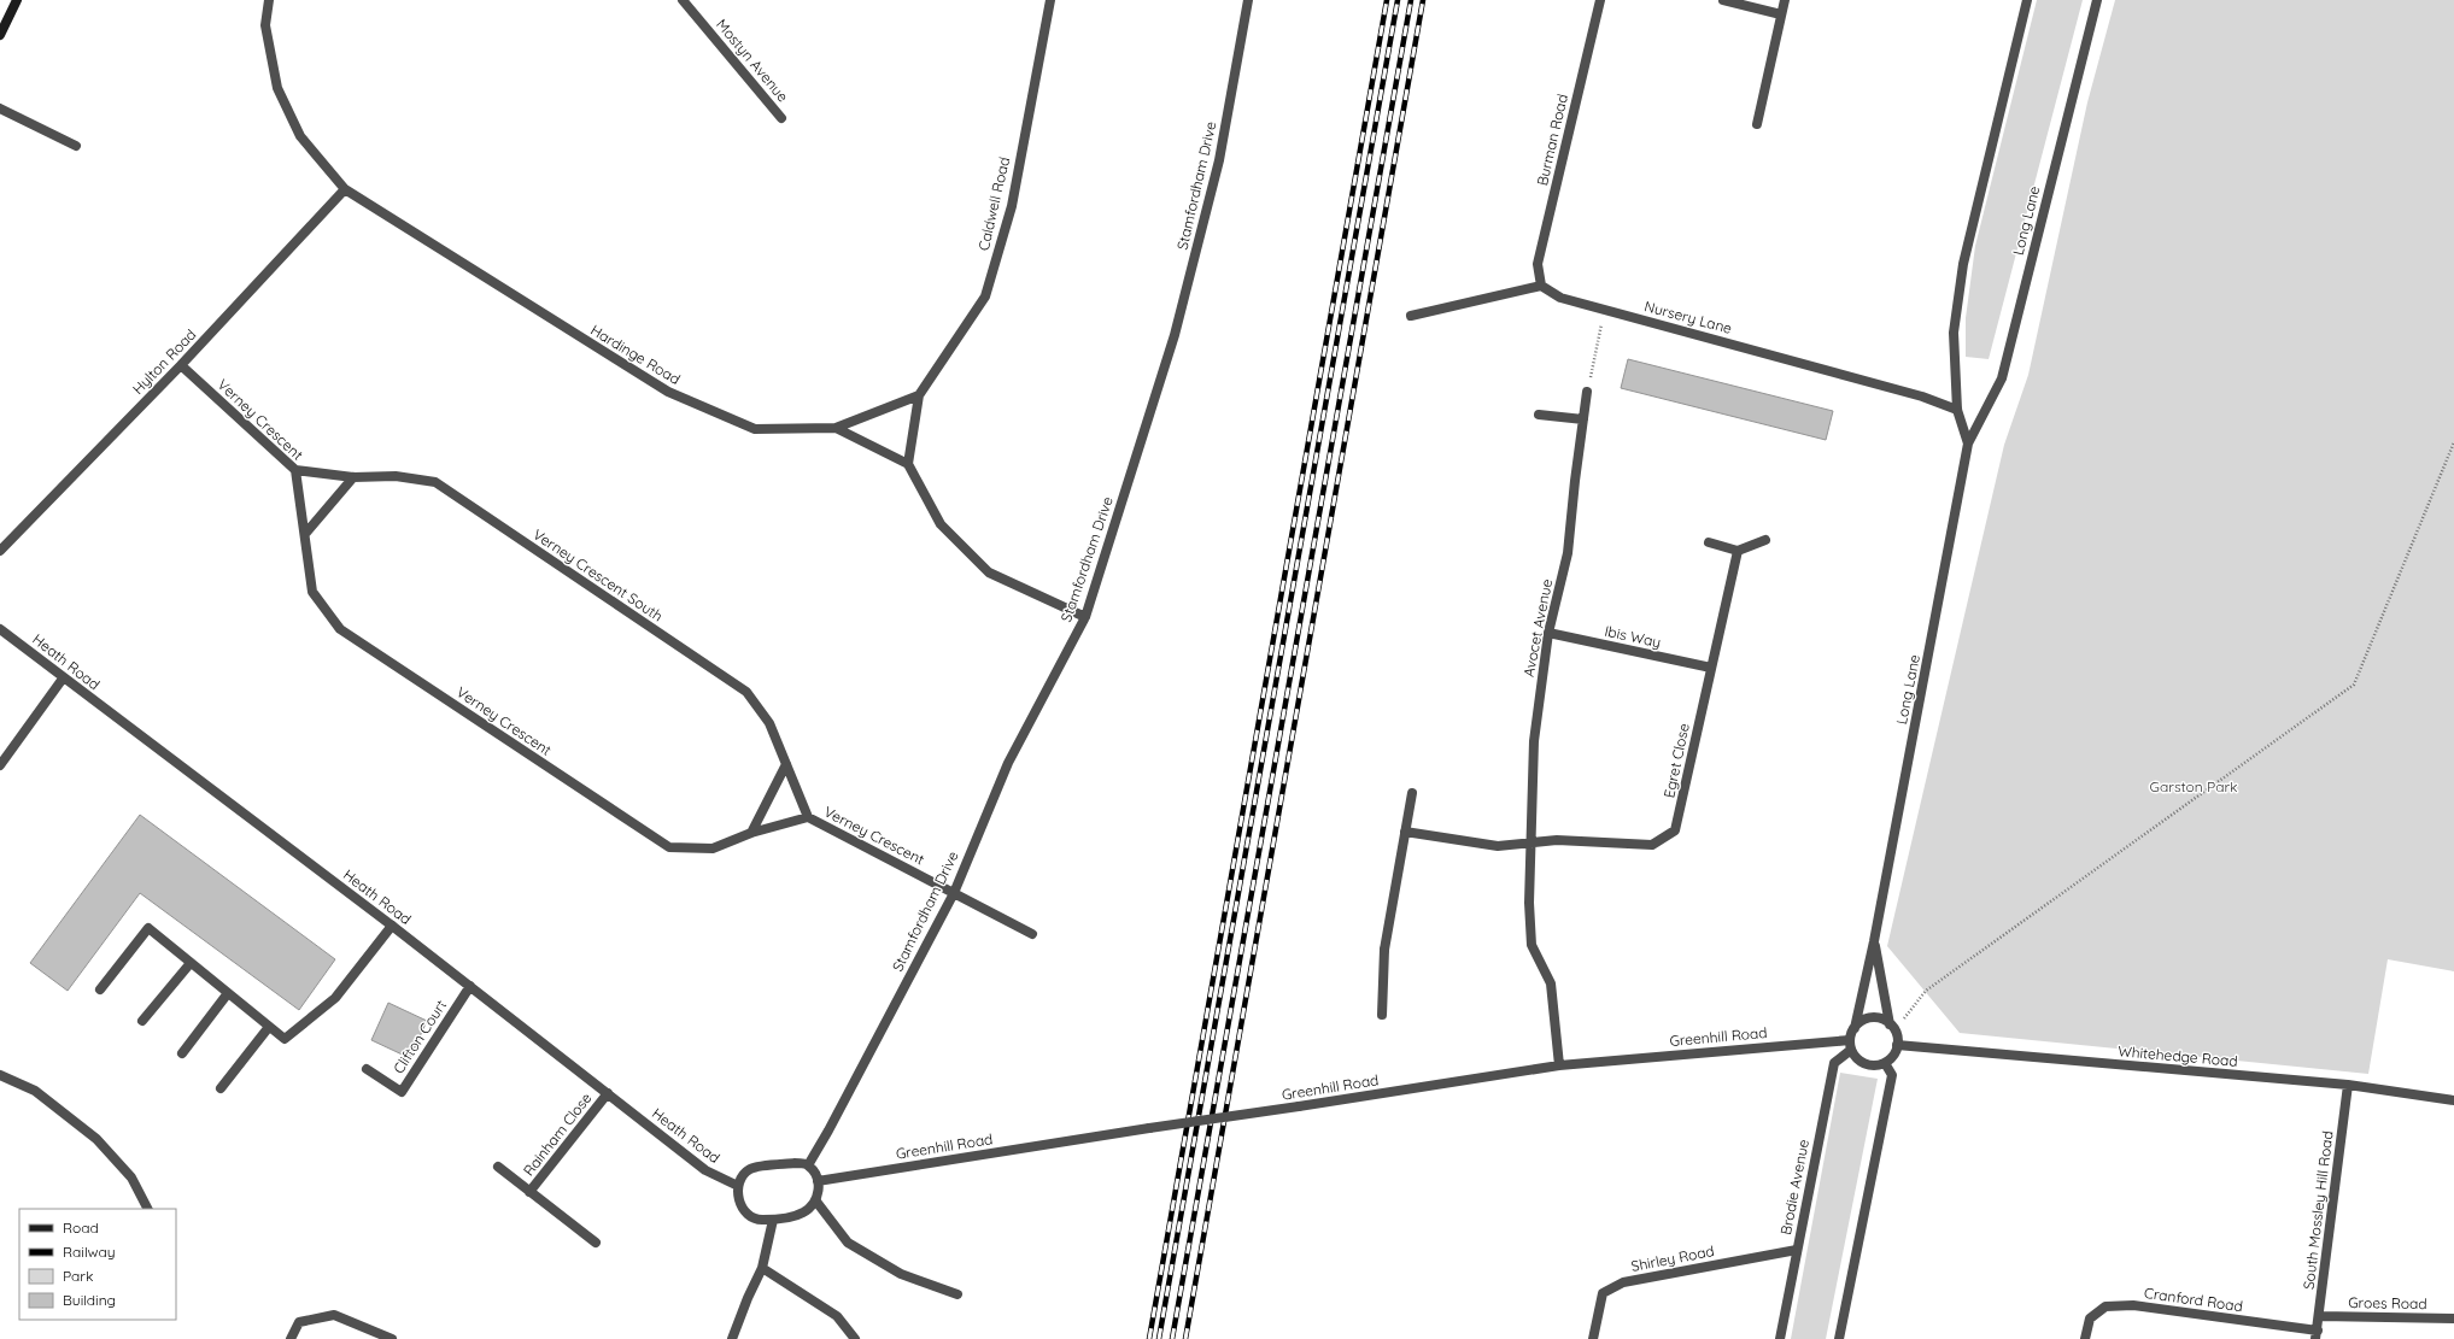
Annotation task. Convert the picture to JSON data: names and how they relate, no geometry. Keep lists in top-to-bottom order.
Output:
{
  "streets": {
    "street": [
      "Mostyn Avenue",
      "Burman Road",
      "Stamfordham Drive",
      "Caldwell Road",
      "Long Lane",
      "Nursery Lane",
      "Hardinge Road",
      "Hylton Road",
      "Verney Crescent",
      "Verney Crescent South",
      "Avocet Avenue",
      "Ibis Way",
      "Heath Road",
      "Egret Close",
      "Clifton Court",
      "Greenhill Road",
      "Whitehedge Road",
      "Rainham Close",
      "Brodie Avenue",
      "South Mossley Hill Road",
      "Shirley Road",
      "Cranford Road",
      "Groes Road"
    ]
  },
  "crossings": [
    ["Burman Road", "Nursery Lane"],
    ["Stamfordham Drive", "Verney Crescent"],
    ["Stamfordham Drive", "Heath Road"],
    ["Stamfordham Drive", "Greenhill Road"],
    ["Caldwell Road", "Hardinge Road"],
    ["Long Lane", "Nursery Lane"],
    ["Long Lane", "Greenhill Road"],
    ["Long Lane", "Whitehedge Road"],
    ["Long Lane", "Brodie Avenue"],
    ["Hardinge Road", "Hylton Road"],
    ["Hylton Road", "Verney Crescent"],
    ["Verney Crescent", "Verney Crescent South"],
    ["Avocet Avenue", "Ibis Way"],
    ["Avocet Avenue", "Egret Close"],
    ["Avocet Avenue", "Greenhill Road"],
    ["Ibis Way", "Egret Close"],
    ["Heath Road", "Clifton Court"],
    ["Heath Road", "Greenhill Road"],
    ["Heath Road", "Rainham Close"],
    ["Greenhill Road", "Whitehedge Road"],
    ["Greenhill Road", "Brodie Avenue"],
    ["Whitehedge Road", "Brodie Avenue"],
    ["Whitehedge Road", "South Mossley Hill Road"],
    ["Brodie Avenue", "Shirley Road"],
    ["South Mossley Hill Road", "Cranford Road"],
    ["South Mossley Hill Road", "Groes Road"]
  ],
  "parks": ["Garston Park"],
  "legend": [
    "Road",
    "Railway",
    "Park",
    "Building"
  ]
}
